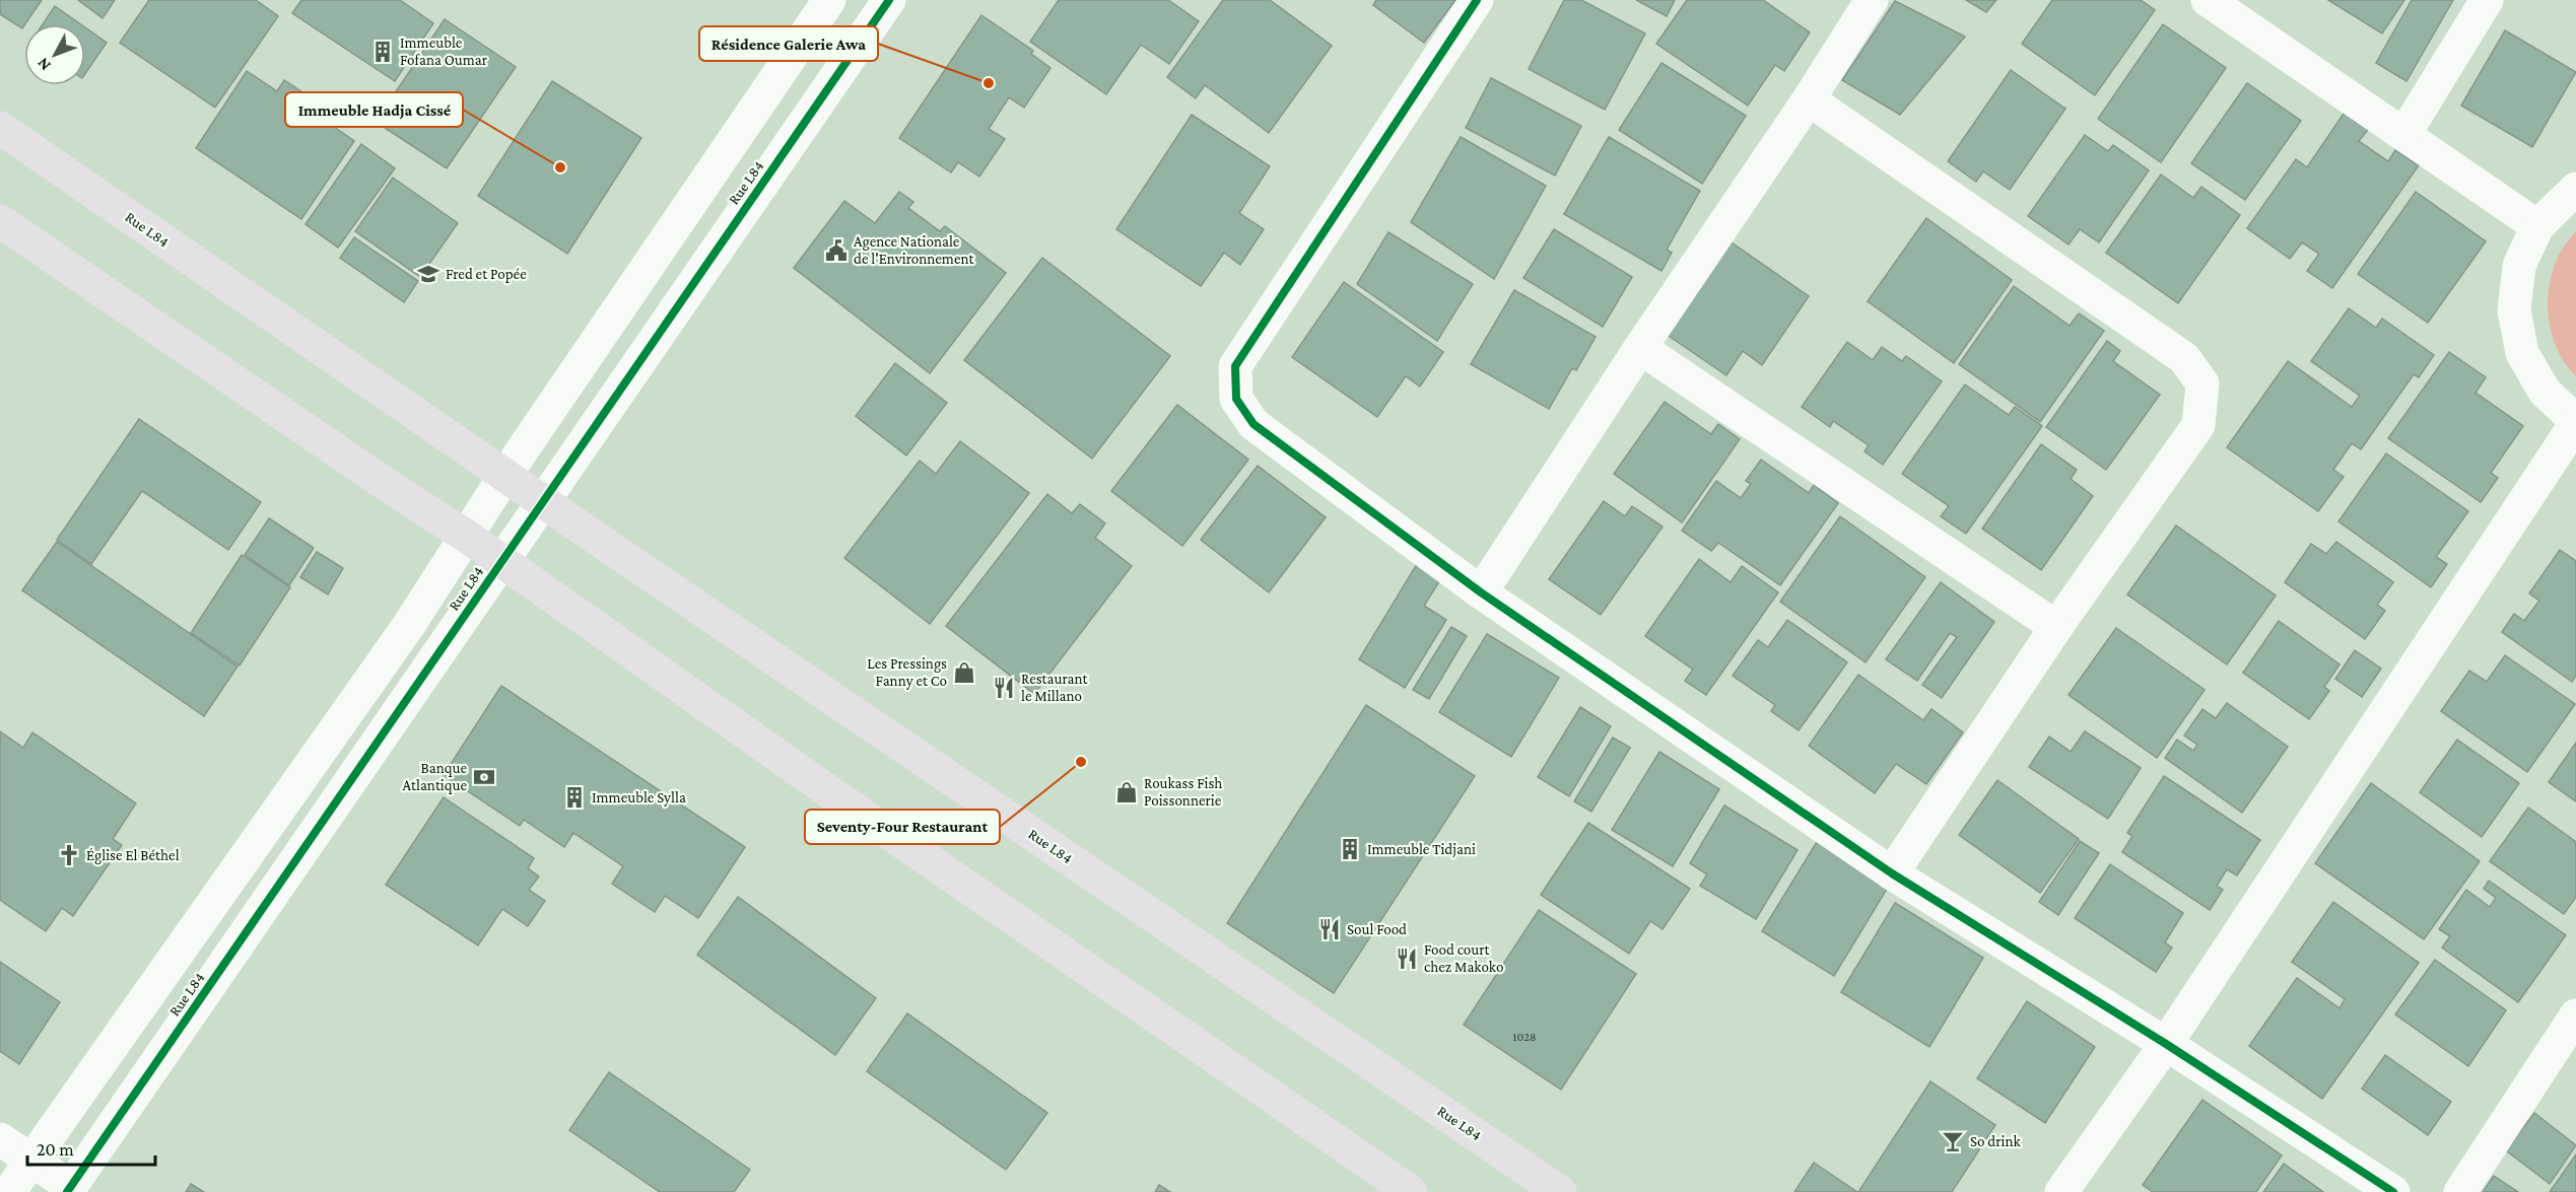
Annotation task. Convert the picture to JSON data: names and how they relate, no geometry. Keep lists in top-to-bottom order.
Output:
{
  "streets": {
    "main road": ["Rue L84"]
  },
  "places": {
    "building": ["Immeuble Fofana Oumar", "Immeuble Sylla", "Immeuble Tidjani"],
    "other": ["Résidence Galerie Awa", "Immeuble Hadja Cissé", "Seventy-Four Restaurant"],
    "public building": ["Agence Nationale de l'Environnement"],
    "school or university": ["Fred et Popée"],
    "shop": ["Les Pressings Fanny et Co", "Roukass Fish Poissonnerie"],
    "restaurant": ["Restaurant le Millano", "Soul Food", "Food court chez Makoko"],
    "bank": ["Banque Atlantique"],
    "church": ["Église El Béthel"],
    "bar": ["So drink"]
  },
  "house_numbers": ["1028"],
  "scale_bar": "20 m",
  "north": "bottom left"
}
